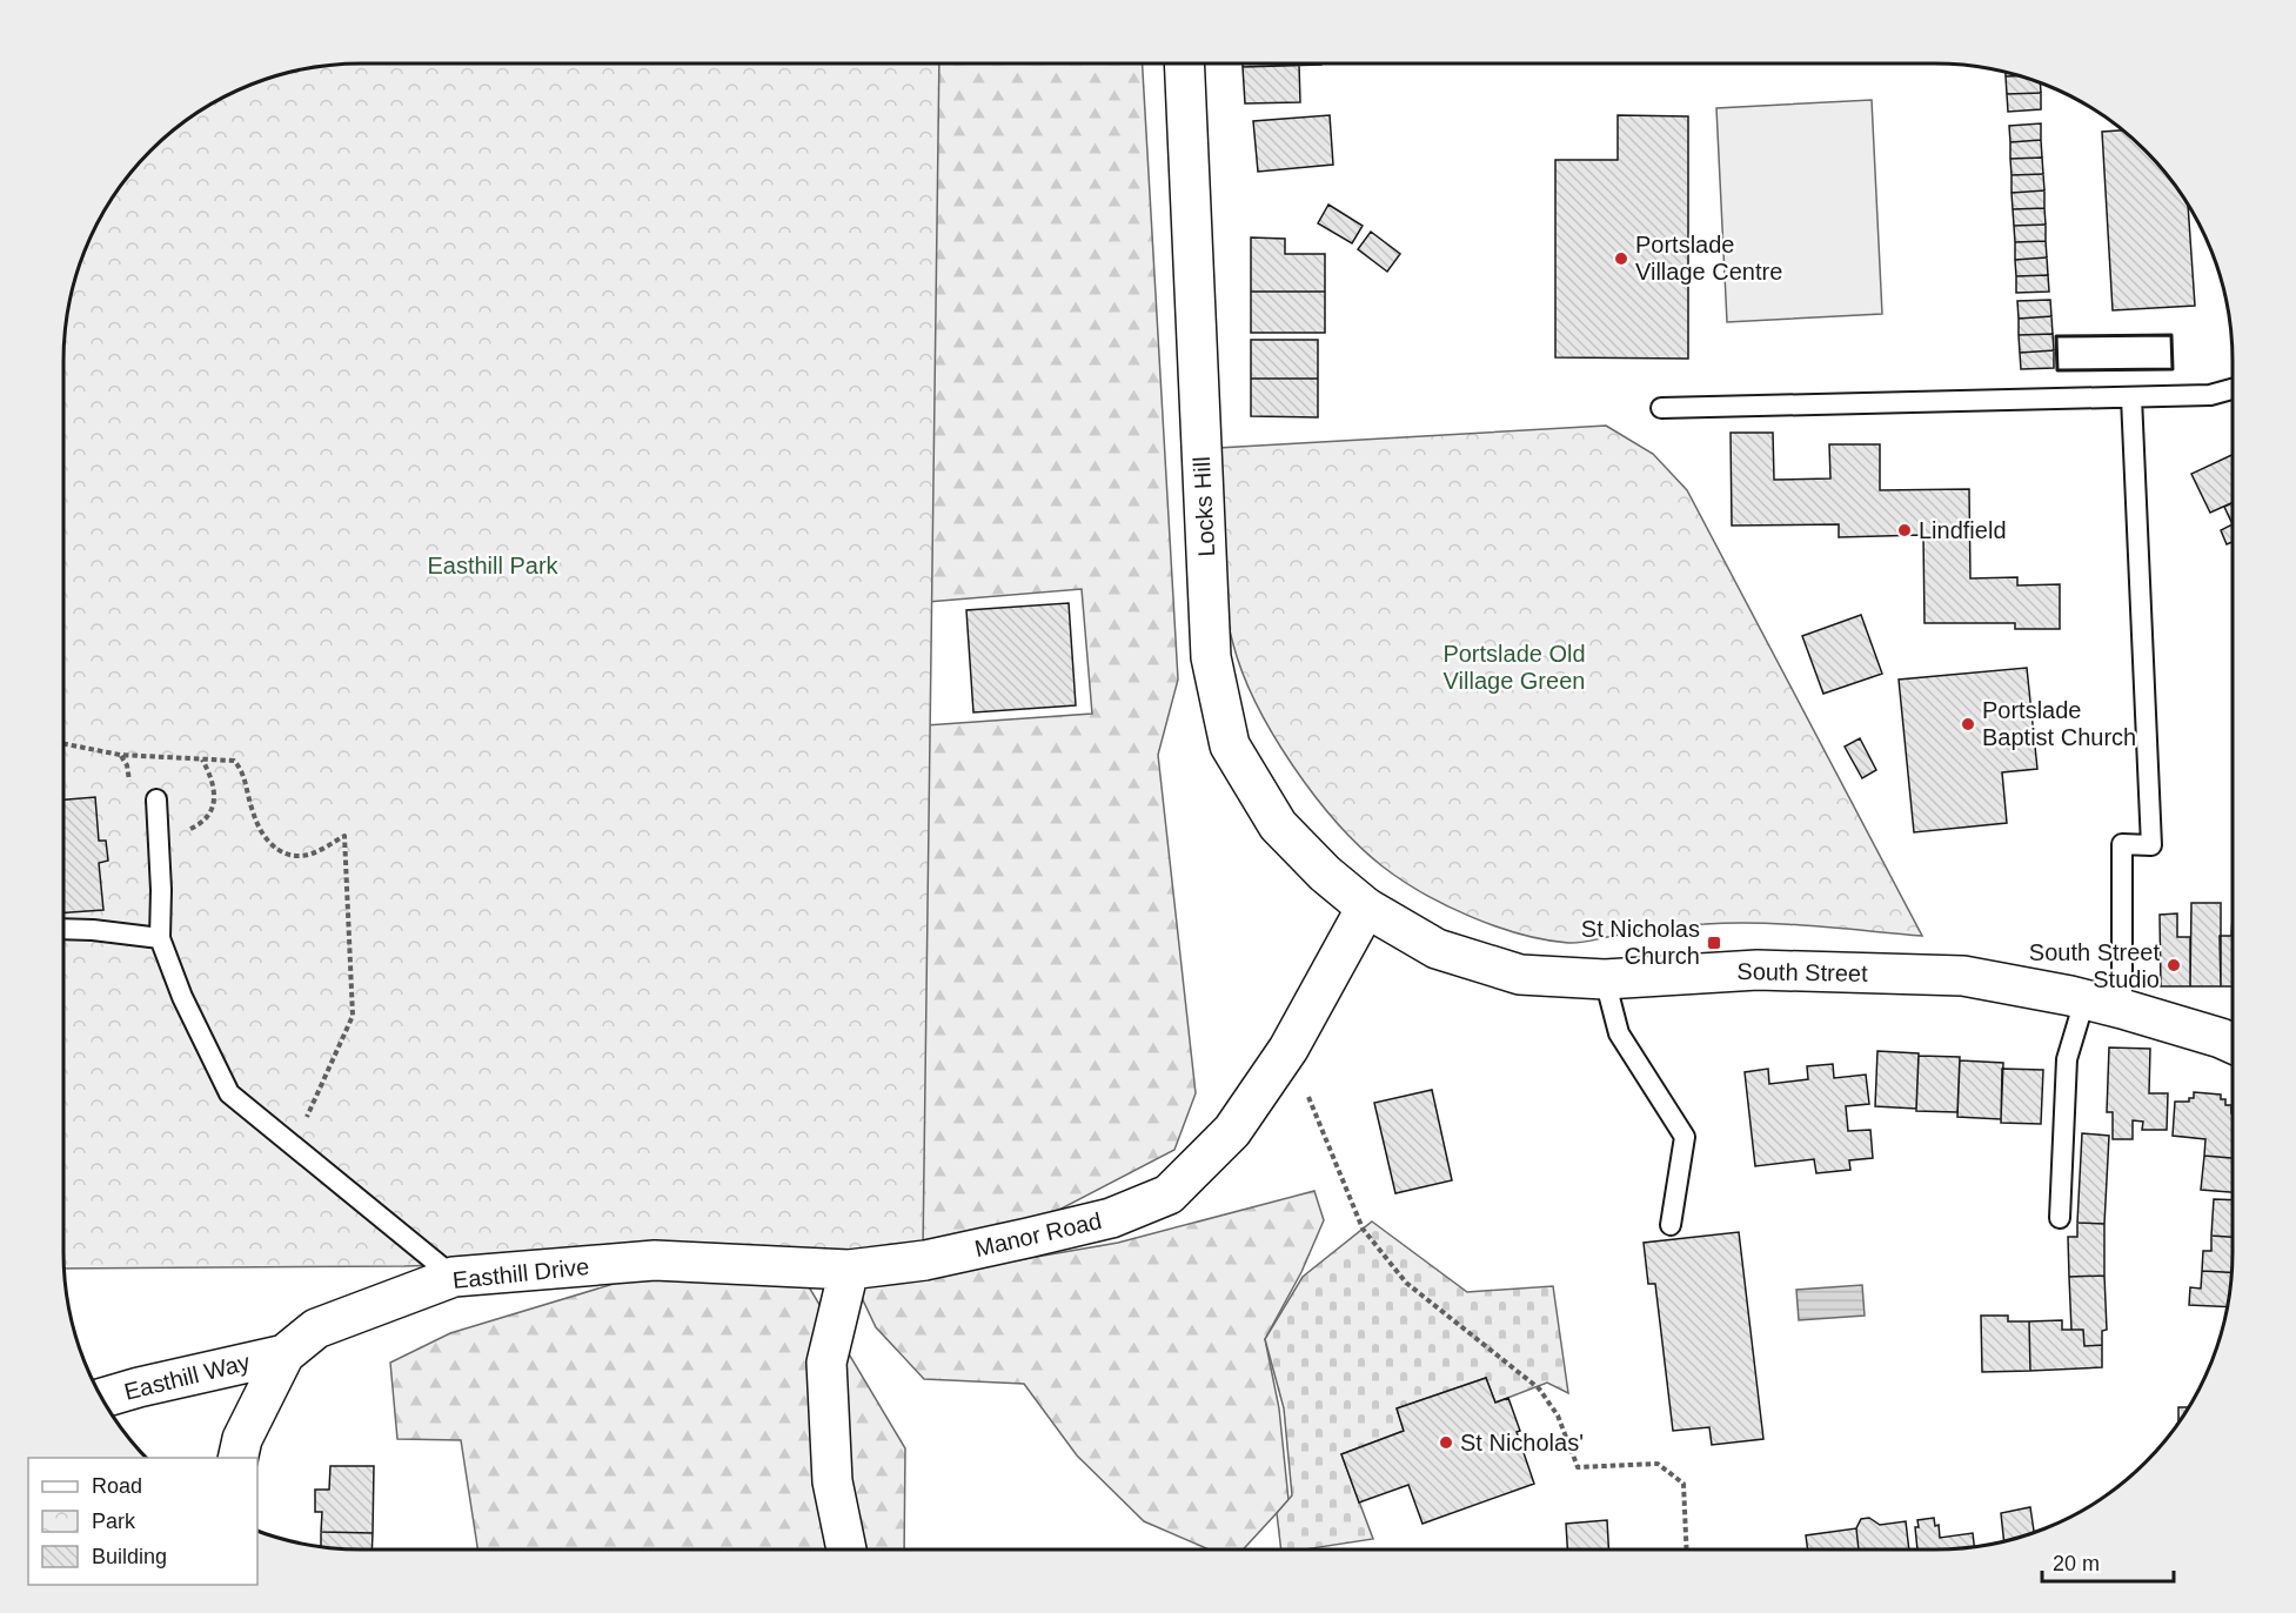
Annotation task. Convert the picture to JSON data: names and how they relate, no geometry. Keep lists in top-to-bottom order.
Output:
{
  "streets": {
    "street": [
      "Locks Hill",
      "South Street",
      "Manor Road",
      "Easthill Drive",
      "Easthill Way"
    ]
  },
  "crossings": [
    ["Locks Hill", "South Street"],
    ["Locks Hill", "Manor Road"],
    ["South Street", "Manor Road"],
    ["Manor Road", "Easthill Drive"],
    ["Easthill Drive", "Easthill Way"]
  ],
  "parks": ["Easthill Park", "Portslade Old Village Green"],
  "places": {
    "other": [
      "Portslade Village Centre",
      "Lindfield",
      "Portslade Baptist Church",
      "South Street Studio",
      "St Nicholas'"
    ],
    "transit": ["St Nicholas Church"]
  },
  "legend": ["Road", "Park", "Building"],
  "scale_bar": "20 m"
}
